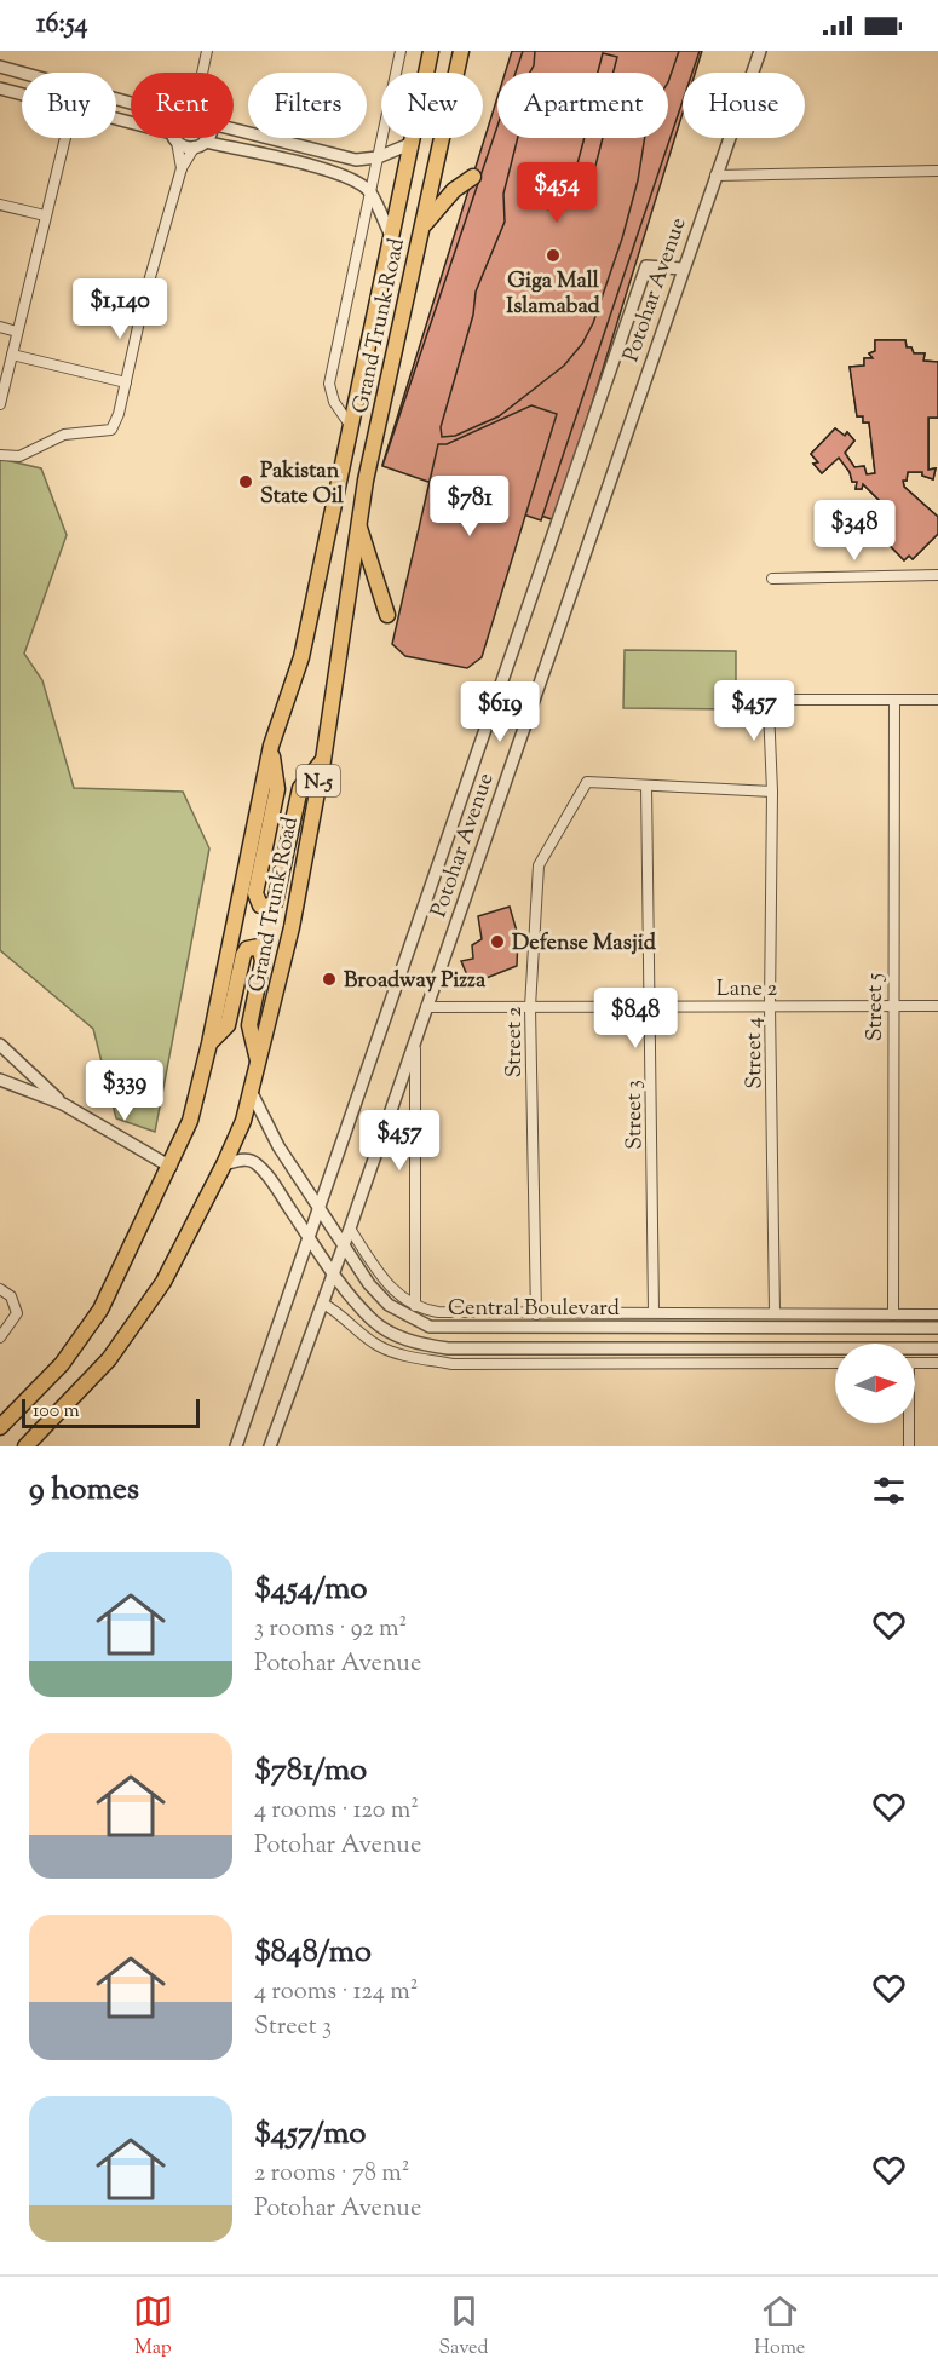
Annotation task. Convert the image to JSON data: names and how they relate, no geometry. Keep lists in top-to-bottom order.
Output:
{
  "streets": {
    "highway": ["Grand Trunk Road", "N-5"],
    "street": [
      "Potohar Avenue",
      "Lane 2",
      "Street 5",
      "Street 2",
      "Street 4",
      "Street 3",
      "Central Boulevard"
    ]
  },
  "crossings": [
    ["Potohar Avenue", "Lane 2"],
    ["Potohar Avenue", "Central Boulevard"],
    ["Grand Trunk Road", "Central Boulevard"],
    ["Lane 2", "Street 5"],
    ["Lane 2", "Street 2"],
    ["Lane 2", "Street 4"],
    ["Lane 2", "Street 3"],
    ["Street 5", "Street 4"],
    ["Street 2", "Street 3"]
  ],
  "places": [
    "Giga Mall Islamabad",
    "Pakistan State Oil",
    "Defense Masjid",
    "Broadway Pizza"
  ],
  "scale_bar": "100 m",
  "north": "right",
  "page": {
    "status": "16:54",
    "chip": [
      "Buy",
      "Rent",
      "Filters",
      "New",
      "Apartment",
      "House"
    ],
    "price": [
      "$454",
      "$1,140",
      "$781",
      "$348",
      "$457",
      "$619",
      "$848",
      "$339",
      "$457"
    ],
    "scale": "100 m",
    "heading": "9 homes",
    "list": [
      {
        "name": "$454/mo",
        "note": "3 rooms · 92 m² · Potohar Avenue"
      },
      {
        "name": "$781/mo",
        "note": "4 rooms · 120 m² · Potohar Avenue"
      },
      {
        "name": "$848/mo",
        "note": "4 rooms · 124 m² · Street 3"
      },
      {
        "name": "$457/mo",
        "note": "2 rooms · 78 m² · Potohar Avenue"
      }
    ],
    "tabs": ["Map", "Saved", "Home"]
  }
}
